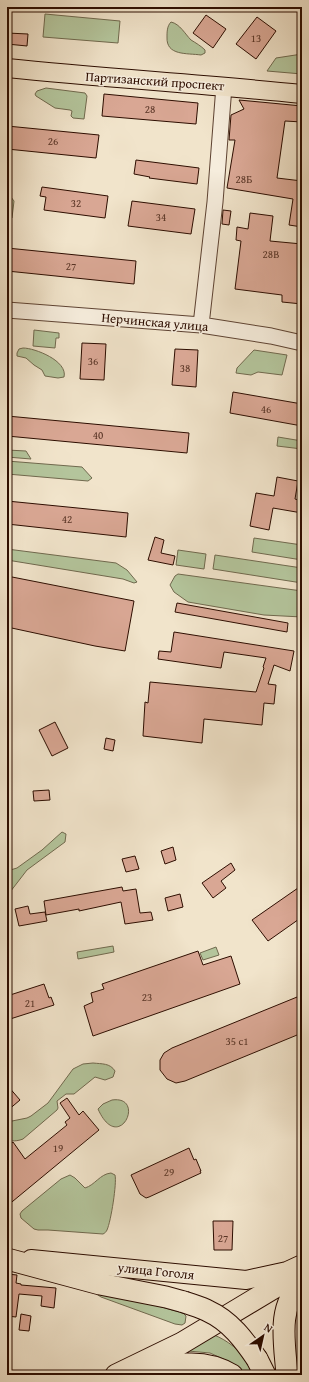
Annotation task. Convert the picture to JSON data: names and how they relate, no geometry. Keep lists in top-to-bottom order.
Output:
{
  "streets": {
    "main road": ["Партизанский проспект", "улица Гоголя"],
    "street": ["Нерчинская улица"]
  },
  "house_numbers": [
    "13",
    "28",
    "26",
    "28Б",
    "32",
    "34",
    "28В",
    "27",
    "36",
    "38",
    "46",
    "40",
    "42",
    "23",
    "21",
    "35 с1",
    "19",
    "29",
    "27"
  ],
  "north": "top right"
}
